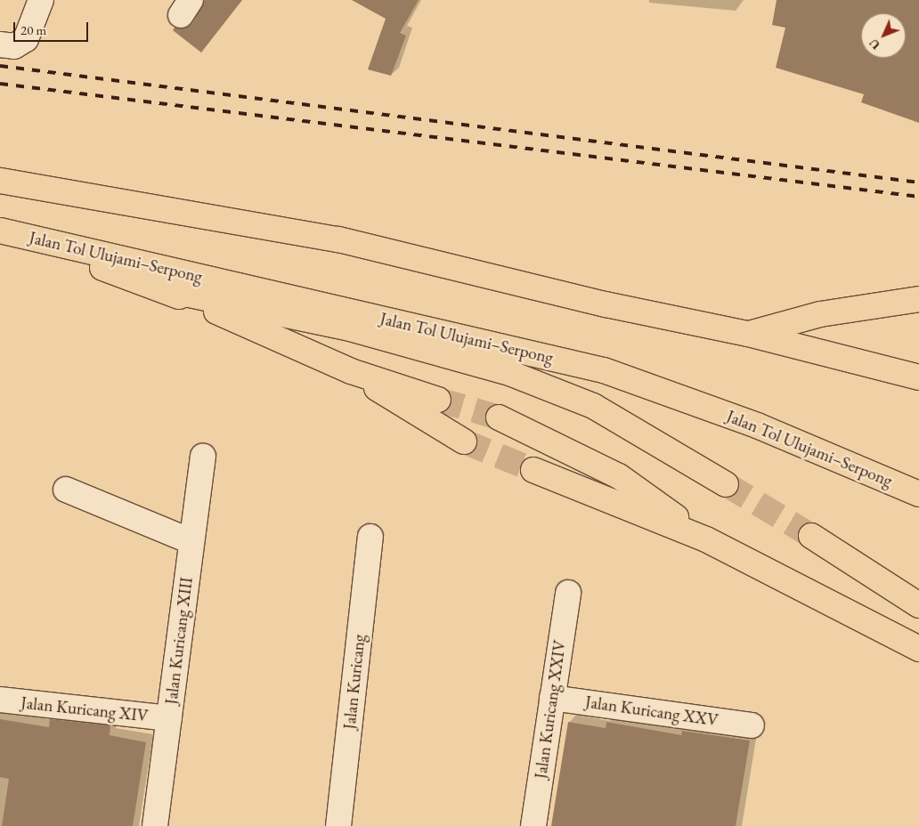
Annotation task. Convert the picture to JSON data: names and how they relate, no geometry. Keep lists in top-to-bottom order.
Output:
{
  "streets": {
    "highway": ["Jalan Tol Ulujami–Serpong"],
    "street": [
      "Jalan Kuricang XIII",
      "Jalan Kuricang",
      "Jalan Kuricang XIV",
      "Jalan Kuricang XXIV",
      "Jalan Kuricang XXV"
    ]
  },
  "crossings": [
    ["Jalan Kuricang XIII", "Jalan Kuricang XIV"],
    ["Jalan Kuricang XXIV", "Jalan Kuricang XXV"]
  ],
  "scale_bar": "20 m",
  "north": "bottom left"
}
